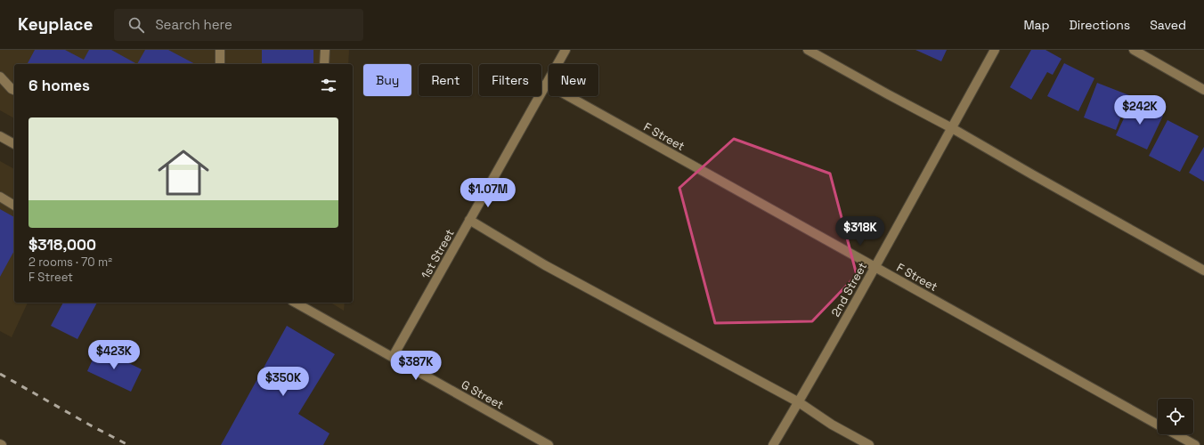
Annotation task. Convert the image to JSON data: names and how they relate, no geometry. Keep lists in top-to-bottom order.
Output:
{
  "streets": {
    "street": [
      "F Street",
      "1st Street",
      "2nd Street",
      "G Street"
    ]
  },
  "crossings": [
    ["F Street", "1st Street"],
    ["F Street", "2nd Street"],
    ["1st Street", "G Street"]
  ],
  "page": {
    "header": "Keyplace",
    "search": "Search here",
    "nav": ["Map", "Directions", "Saved"],
    "chip": [
      "Buy",
      "Rent",
      "Filters",
      "New"
    ],
    "heading": "6 homes",
    "price": [
      "$242K",
      "$1.07M",
      "$318K",
      "$423K",
      "$387K",
      "$350K"
    ],
    "list": [
      {
        "name": "$318,000",
        "note": "2 rooms · 70 m² · F Street"
      }
    ]
  }
}
